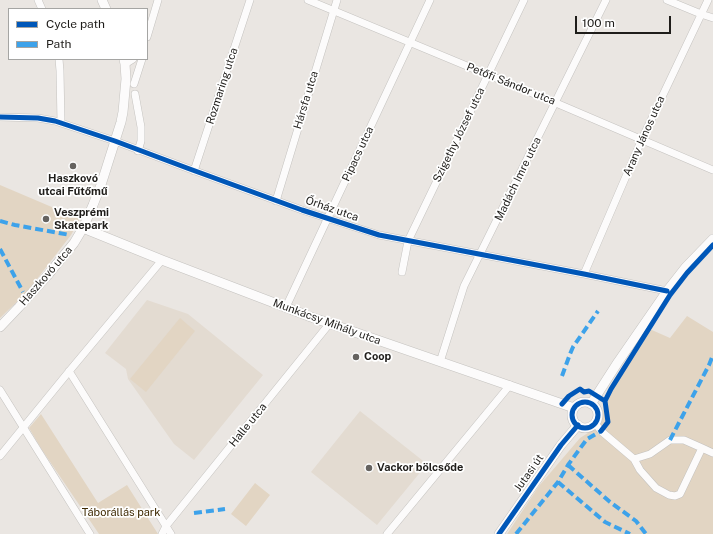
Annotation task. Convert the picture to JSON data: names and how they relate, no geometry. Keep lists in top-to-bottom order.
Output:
{
  "streets": {
    "street": [
      "Petőfi Sándor utca",
      "Rozmaring utca",
      "Hársfa utca",
      "Szigethy József utca",
      "Arany János utca",
      "Pipacs utca",
      "Madách Imre utca",
      "Őrház utca",
      "Haszkovó utca",
      "Munkácsy Mihály utca",
      "Halle utca",
      "Jutasi út"
    ]
  },
  "crossings": [
    ["Petőfi Sándor utca", "Hársfa utca"],
    ["Petőfi Sándor utca", "Szigethy József utca"],
    ["Petőfi Sándor utca", "Arany János utca"],
    ["Petőfi Sándor utca", "Pipacs utca"],
    ["Petőfi Sándor utca", "Madách Imre utca"],
    ["Rozmaring utca", "Őrház utca"],
    ["Hársfa utca", "Őrház utca"],
    ["Szigethy József utca", "Őrház utca"],
    ["Arany János utca", "Őrház utca"],
    ["Pipacs utca", "Őrház utca"],
    ["Pipacs utca", "Munkácsy Mihály utca"],
    ["Madách Imre utca", "Őrház utca"],
    ["Madách Imre utca", "Munkácsy Mihály utca"],
    ["Őrház utca", "Haszkovó utca"],
    ["Haszkovó utca", "Munkácsy Mihály utca"],
    ["Munkácsy Mihály utca", "Halle utca"],
    ["Munkácsy Mihály utca", "Jutasi út"]
  ],
  "parks": ["Táborállás park"],
  "places": [
    "Haszkovó utcai Fűtőmű",
    "Veszprémi Skatepark",
    "Coop",
    "Vackor bölcsőde"
  ],
  "legend": ["Cycle path", "Path"],
  "scale_bar": "100 m"
}
